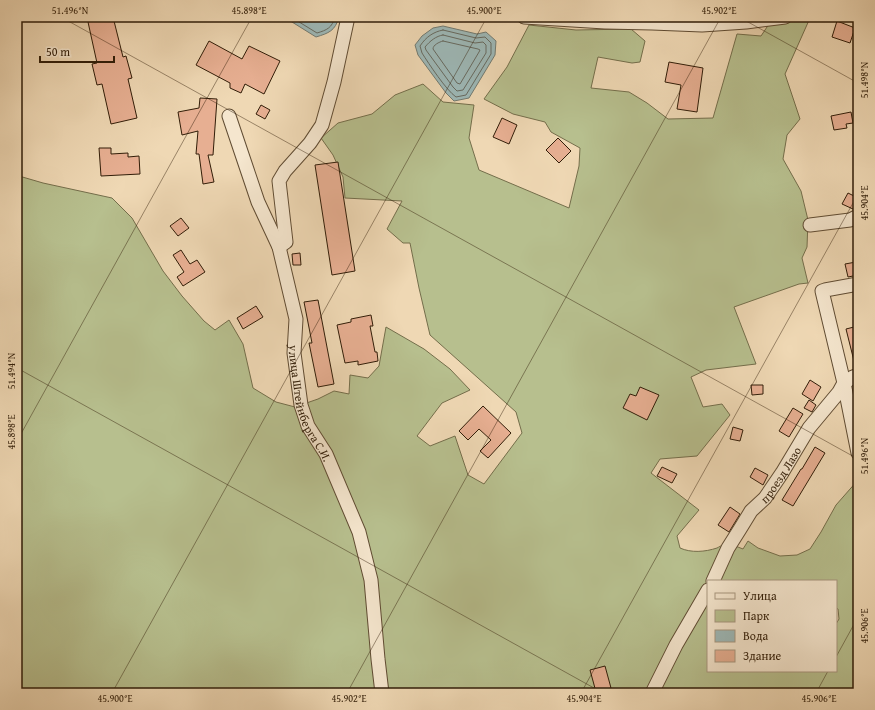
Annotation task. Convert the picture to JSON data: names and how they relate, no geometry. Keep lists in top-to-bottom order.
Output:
{
  "streets": {
    "street": ["улица Штейнберга С.И.", "проезд Лазо"]
  },
  "legend": [
    "Улица",
    "Парк",
    "Вода",
    "Здание"
  ],
  "scale_bar": "50 m",
  "coordinates": [
    "51.496°N",
    "45.898°E",
    "45.900°E",
    "45.902°E",
    "51.498°N",
    "45.904°E",
    "51.494°N",
    "45.906°E"
  ]
}
